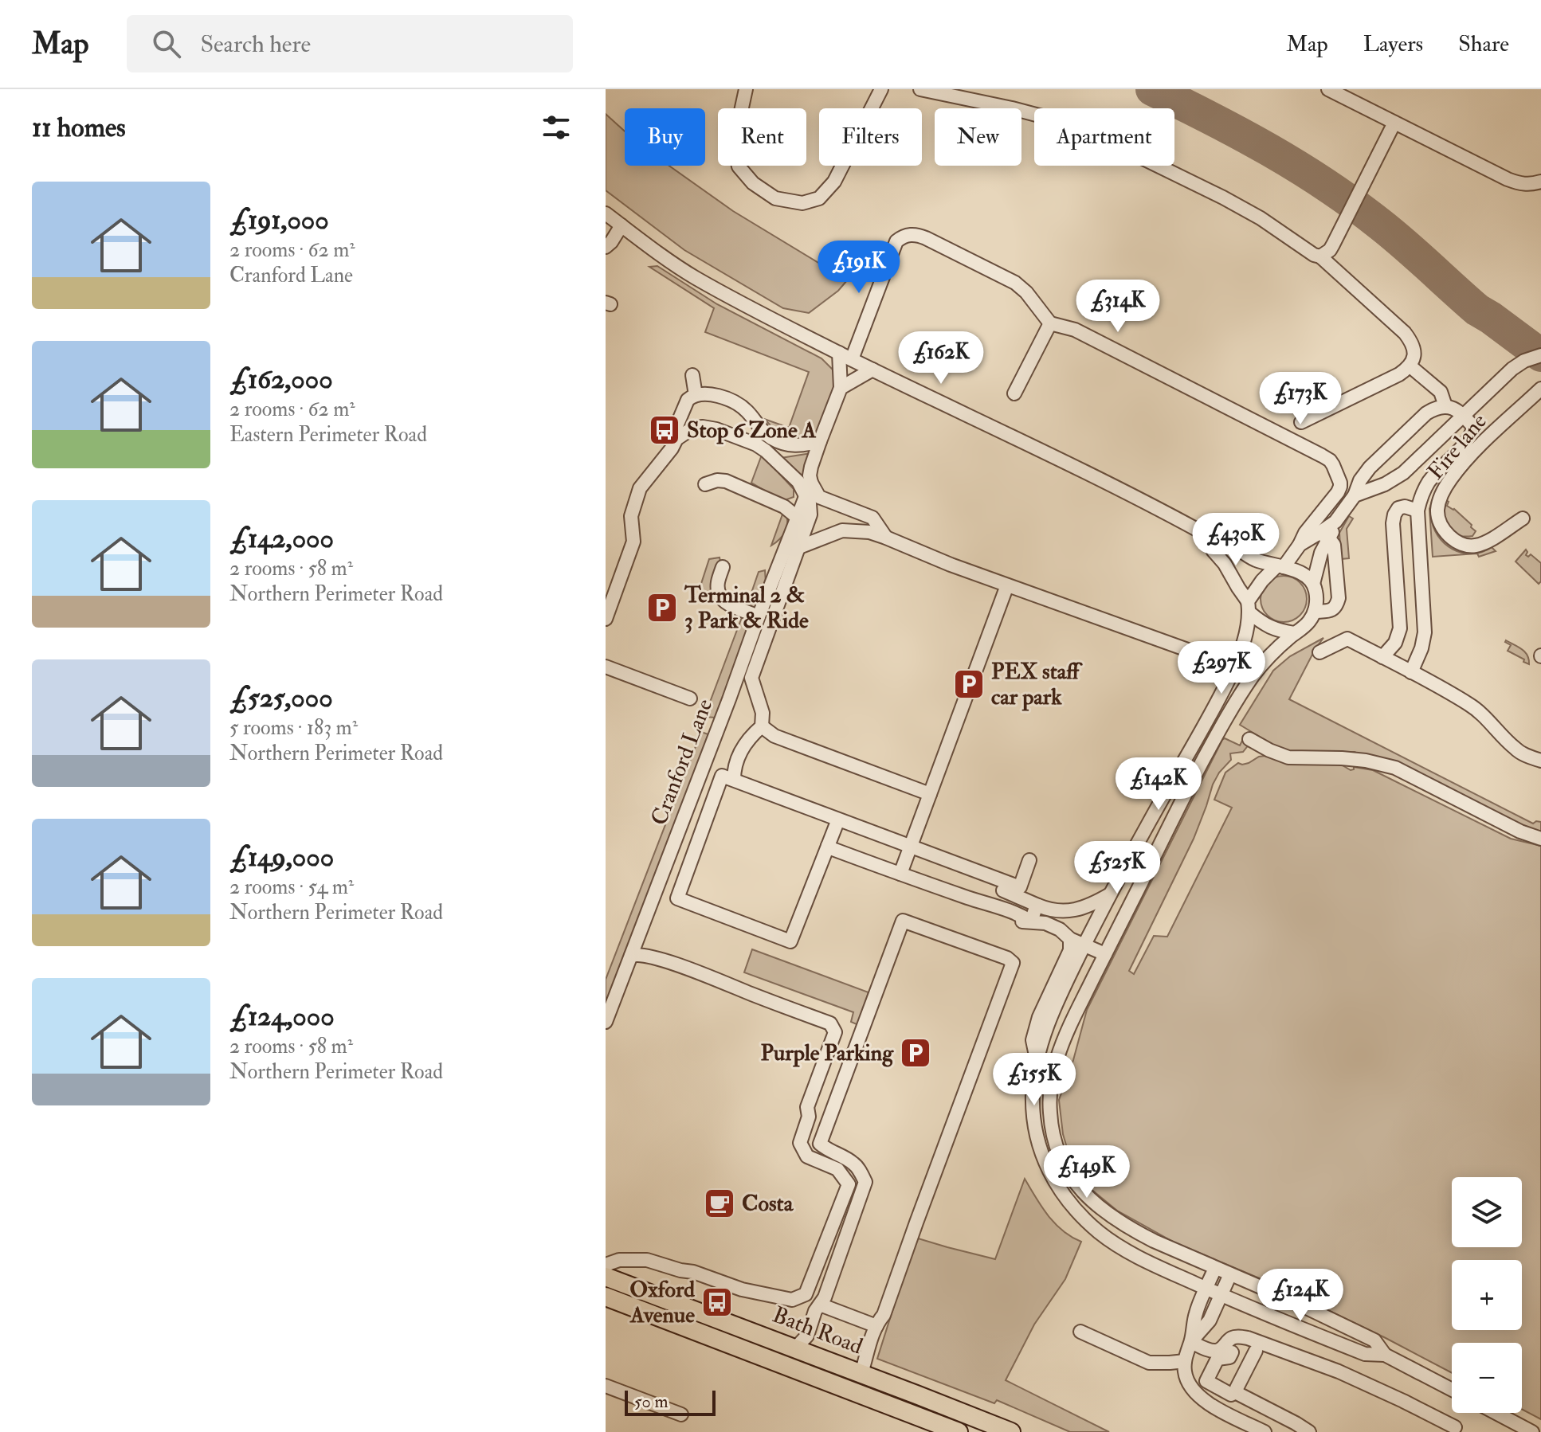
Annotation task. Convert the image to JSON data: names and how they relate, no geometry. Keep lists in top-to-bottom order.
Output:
{
  "streets": {
    "highway": ["Bath Road"],
    "street": ["Fire lane", "Cranford Lane"]
  },
  "places": {
    "bus stop": ["Stop 6 Zone A", "Oxford Avenue"],
    "parking": ["Terminal 2 & 3 Park & Ride", "PEX staff car park", "Purple Parking"],
    "cafe": ["Costa"]
  },
  "scale_bar": "50 m",
  "page": {
    "header": "Map",
    "search": "Search here",
    "nav": ["Map", "Layers", "Share"],
    "heading": "11 homes",
    "chip": [
      "Buy",
      "Rent",
      "Filters",
      "New",
      "Apartment"
    ],
    "list": [
      {
        "name": "£191,000",
        "note": "2 rooms · 62 m² · Cranford Lane"
      },
      {
        "name": "£162,000",
        "note": "2 rooms · 62 m² · Eastern Perimeter Road"
      },
      {
        "name": "£142,000",
        "note": "2 rooms · 58 m² · Northern Perimeter Road"
      },
      {
        "name": "£525,000",
        "note": "5 rooms · 183 m² · Northern Perimeter Road"
      },
      {
        "name": "£149,000",
        "note": "2 rooms · 54 m² · Northern Perimeter Road"
      },
      {
        "name": "£124,000",
        "note": "2 rooms · 58 m² · Northern Perimeter Road"
      }
    ],
    "price": [
      "£191K",
      "£314K",
      "£162K",
      "£173K",
      "£430K",
      "£297K",
      "£142K",
      "£525K",
      "£155K",
      "£149K",
      "£124K"
    ],
    "map_buttons": ["+", "−"],
    "scale": "50 m"
  }
}
